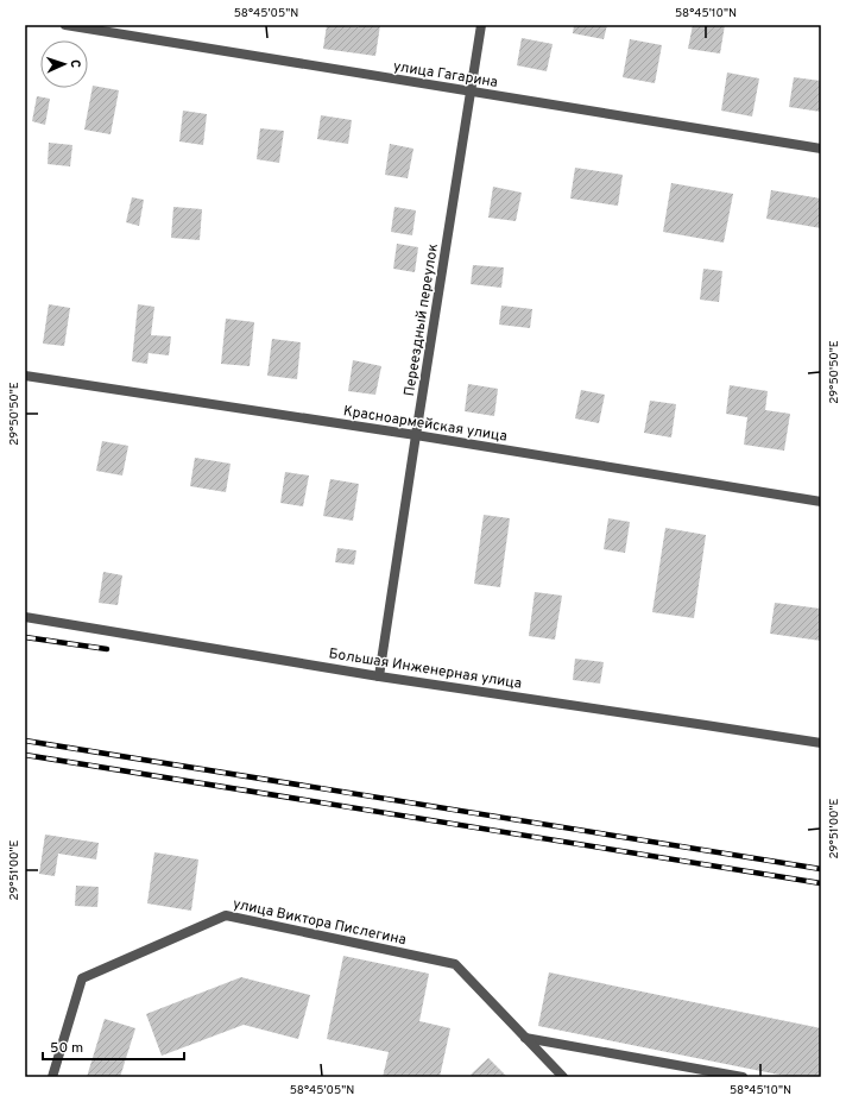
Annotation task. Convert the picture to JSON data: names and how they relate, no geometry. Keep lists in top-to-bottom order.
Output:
{
  "streets": {
    "street": [
      "улица Гагарина",
      "Переездный переулок",
      "Красноармейская улица",
      "Большая Инженерная улица",
      "улица Виктора Пислегина"
    ]
  },
  "crossings": [
    ["улица Гагарина", "Переездный переулок"],
    ["Переездный переулок", "Красноармейская улица"],
    ["Переездный переулок", "Большая Инженерная улица"]
  ],
  "scale_bar": "50 m",
  "north": "right",
  "coordinates": [
    "58°45'05\"N",
    "58°45'10\"N",
    "29°50'50\"E",
    "29°51'00\"E"
  ]
}
